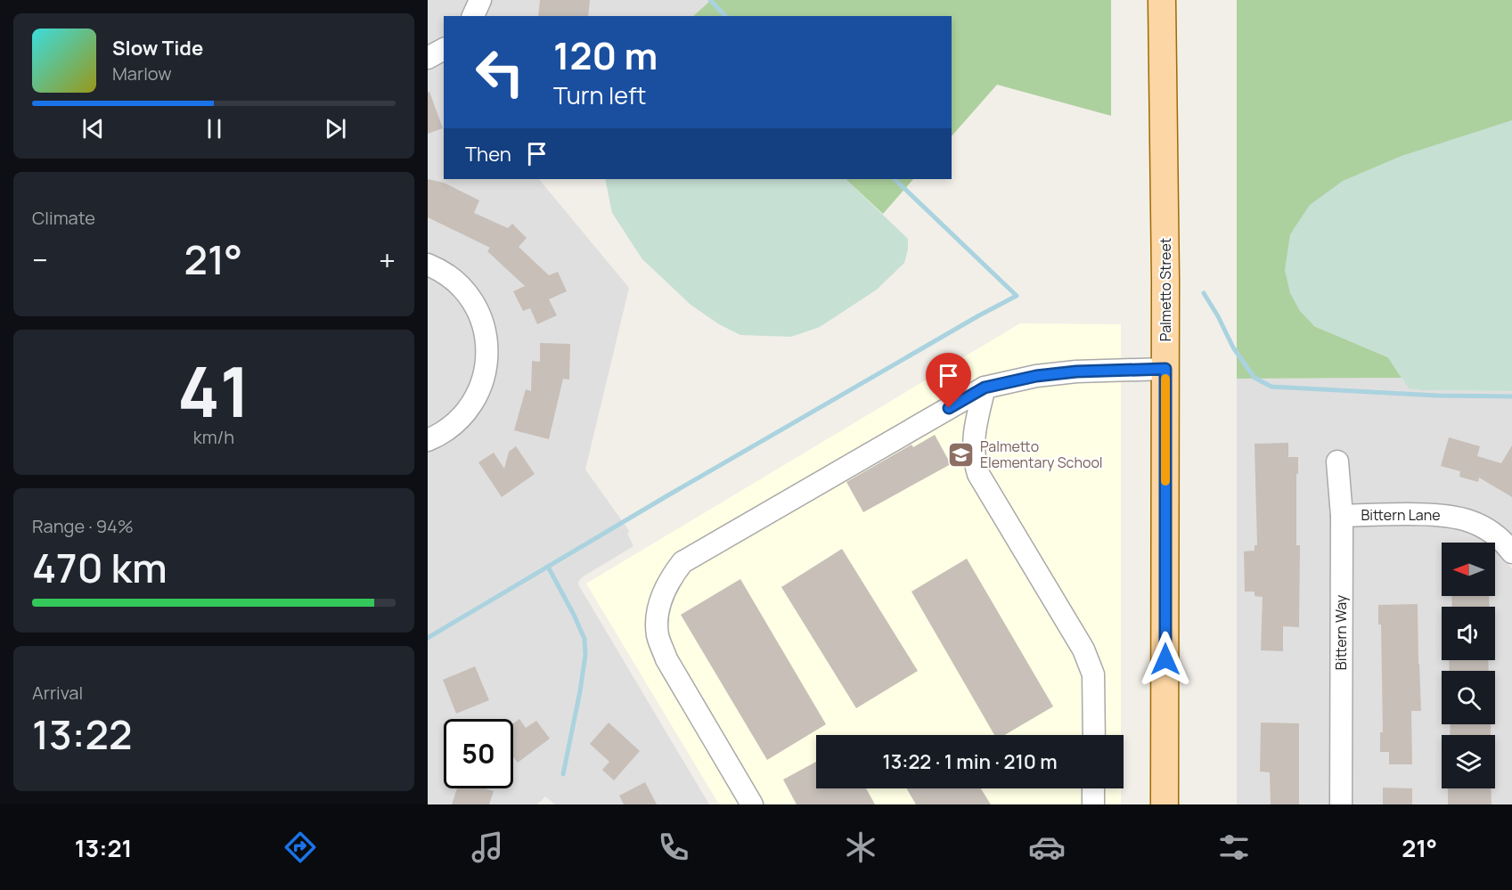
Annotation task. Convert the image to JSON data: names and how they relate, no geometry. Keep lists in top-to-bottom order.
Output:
{
  "streets": {
    "main road": ["Palmetto Street"],
    "street": ["Bittern Lane", "Bittern Way"]
  },
  "crossings": [
    ["Bittern Lane", "Bittern Way"]
  ],
  "places": {
    "school or university": ["Palmetto Elementary School"]
  },
  "north": "left",
  "page": {
    "turn": ["120 m", "Turn left"],
    "song": ["Slow Tide", "Marlow"],
    "then": "Then",
    "tile": [
      "Climate",
      ["41", "km/h"],
      ["Range · 94%", "470 km"],
      ["Arrival", "13:22"]
    ],
    "heat": ["−", "21°", "+"],
    "limit": "50",
    "trip": "13:22 · 1 min · 210 m",
    "tabs": ["13:21", "21°"]
  }
}
